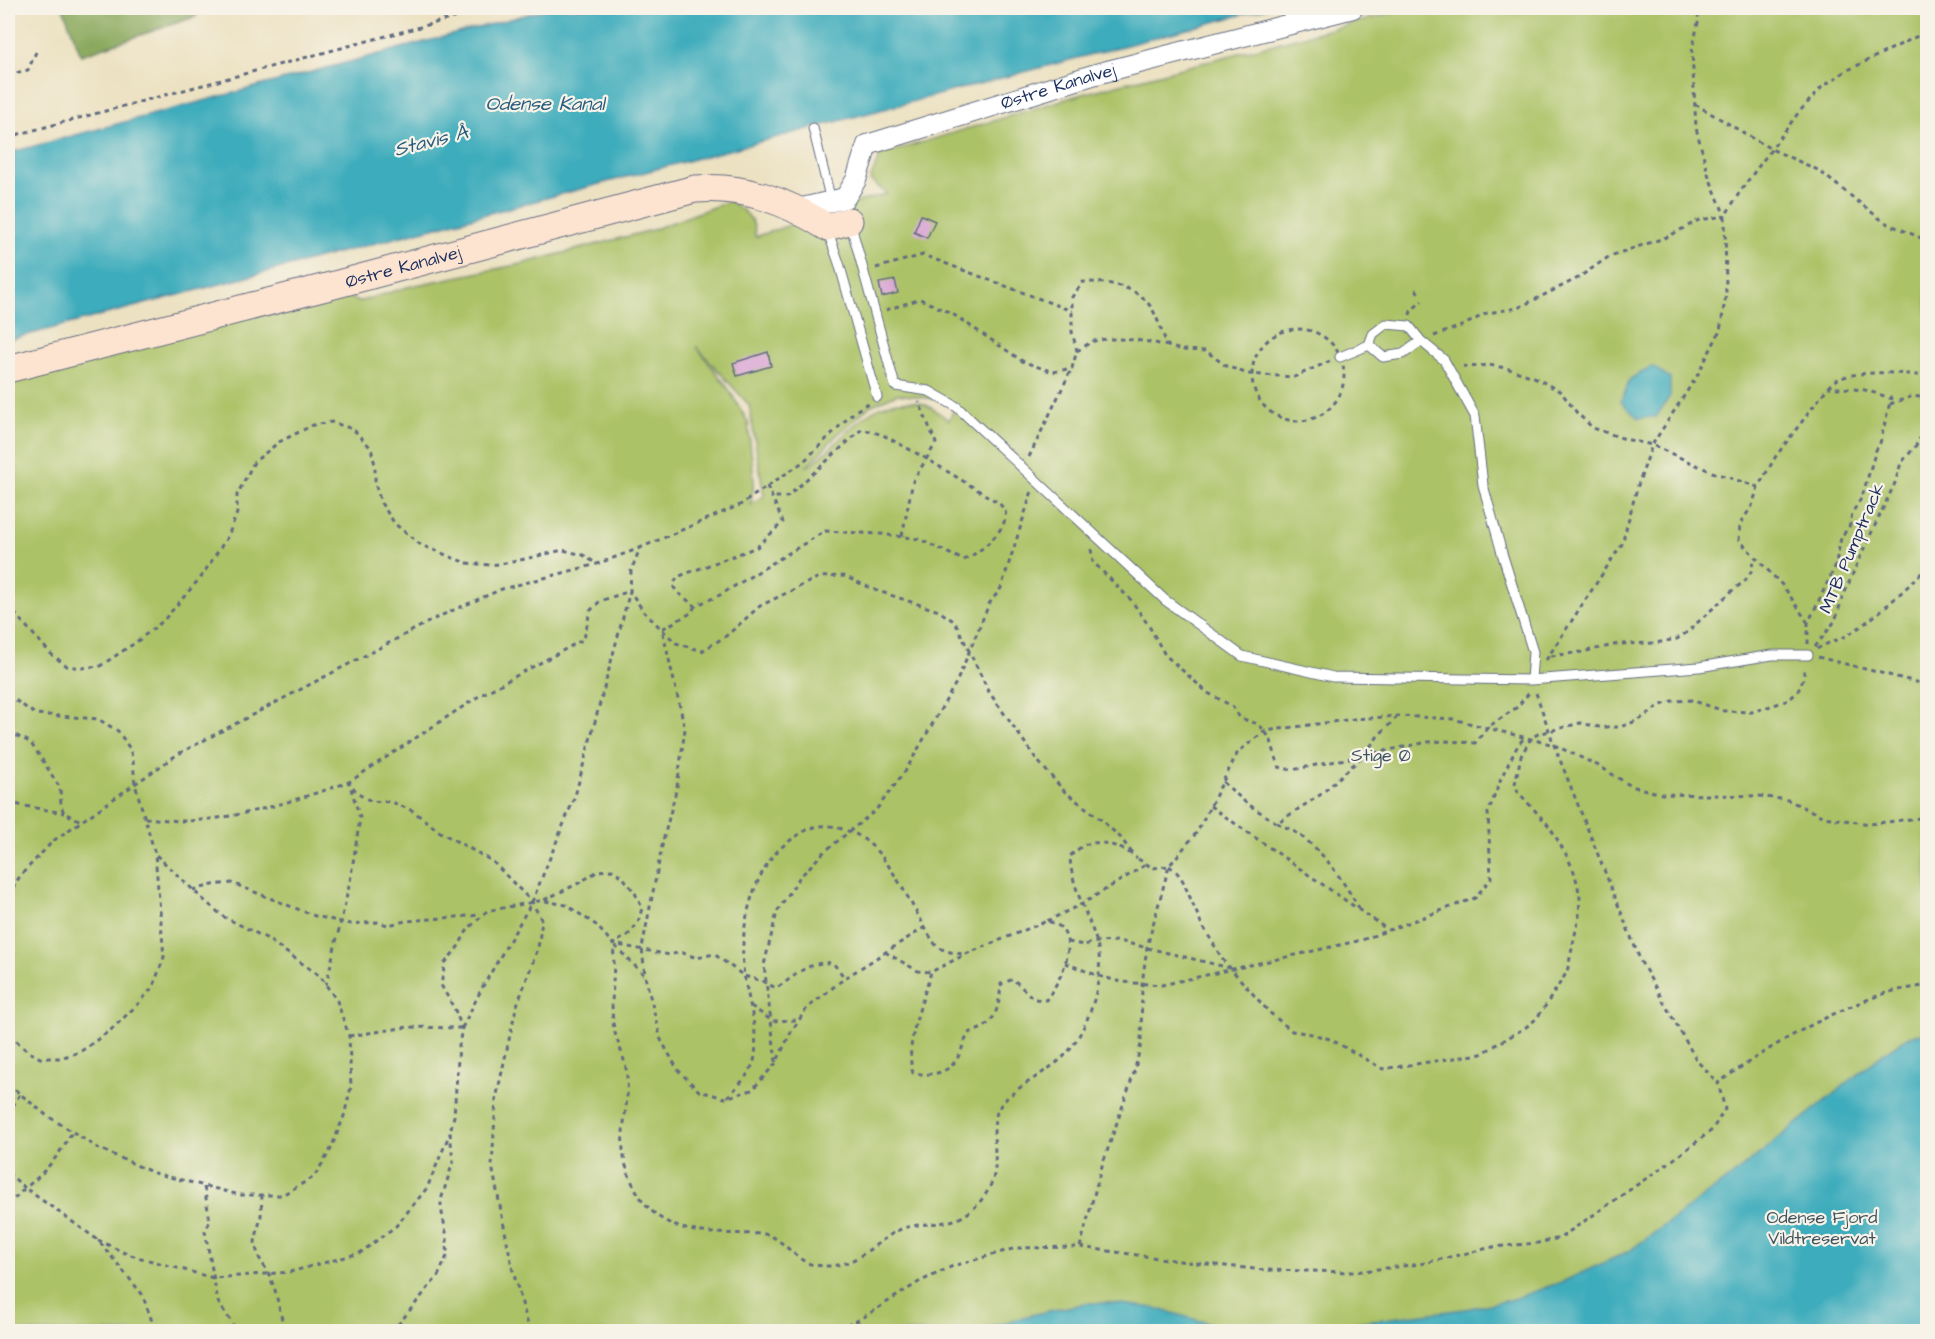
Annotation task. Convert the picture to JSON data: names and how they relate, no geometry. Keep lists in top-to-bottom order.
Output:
{
  "streets": {
    "street": ["Østre Kanalvej"],
    "path": ["MTB Pumptrack"]
  },
  "water": ["Odense Kanal", "Stavis Å"],
  "parks": ["Stige Ø", "Odense Fjord Vildtreservat"]
}
